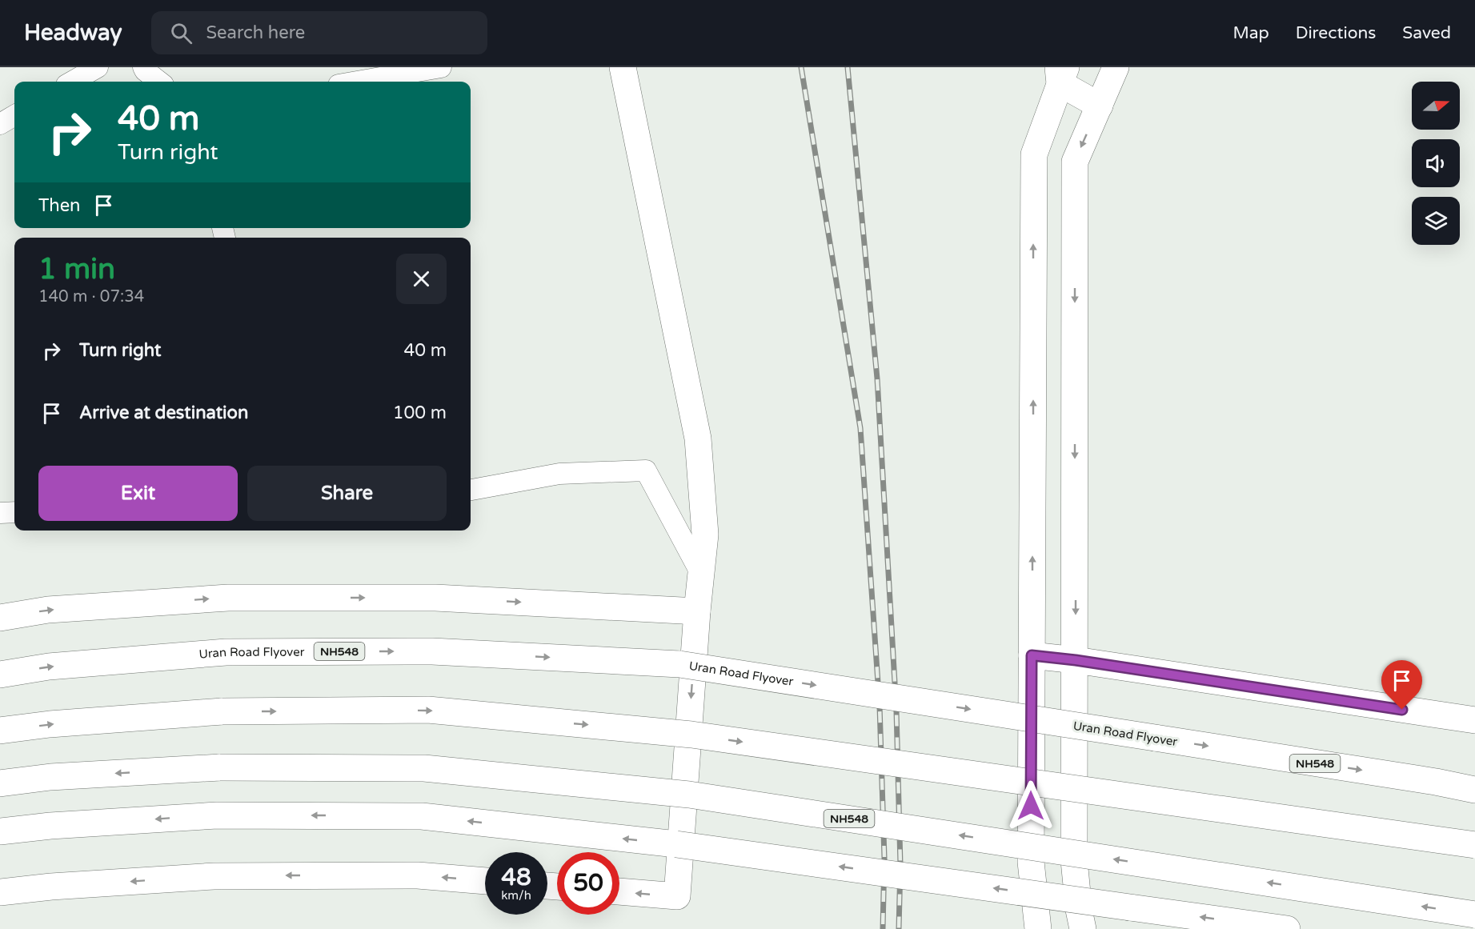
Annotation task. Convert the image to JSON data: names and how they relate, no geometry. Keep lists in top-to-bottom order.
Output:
{
  "streets": {
    "main road": ["NH548", "Uran Road Flyover"]
  },
  "north": "right",
  "page": {
    "header": "Headway",
    "search": "Search here",
    "nav": ["Map", "Directions", "Saved"],
    "turn": ["40 m", "Turn right"],
    "then": "Then",
    "heading": ["1 min", "140 m · 07:34"],
    "list": [
      {
        "name": "Turn right",
        "value": "40 m"
      },
      {
        "name": "Arrive at destination",
        "value": "100 m"
      }
    ],
    "buttons": ["Exit", "Share"],
    "speed": "48 km/h",
    "limit": "50"
  }
}
